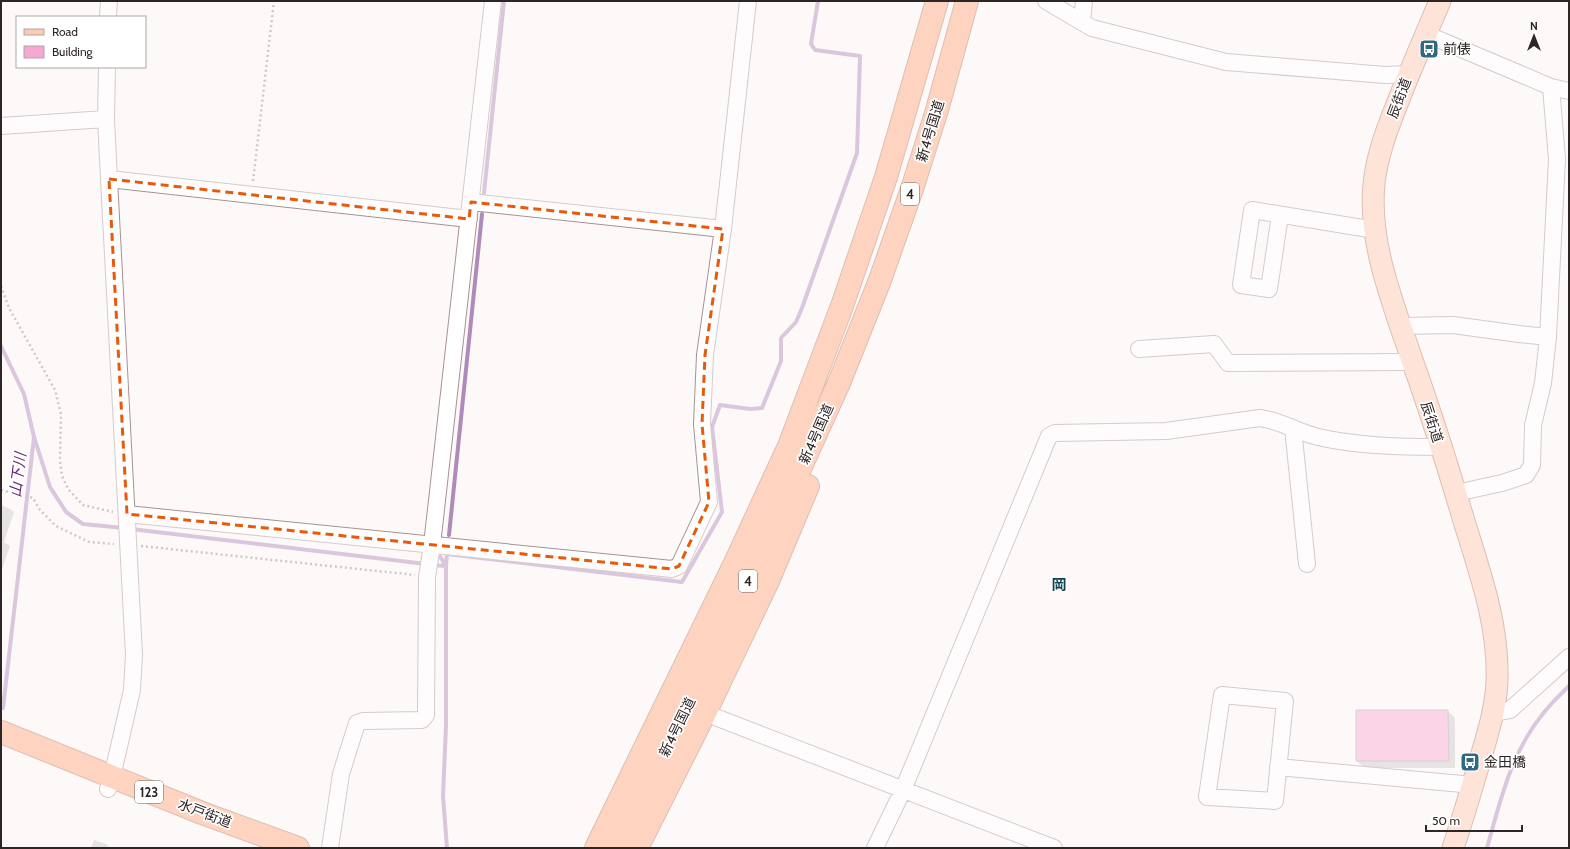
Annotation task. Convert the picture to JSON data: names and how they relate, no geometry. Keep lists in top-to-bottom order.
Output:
{
  "streets": {
    "highway": [
      "新4号国道",
      "4",
      "123",
      "水戸街道"
    ],
    "main road": ["辰街道"]
  },
  "districts": ["岡"],
  "water": ["山下川"],
  "places": {
    "bus stop": ["前俵", "金田橋"]
  },
  "legend": ["Road", "Building"],
  "scale_bar": "50 m",
  "north": "top"
}
